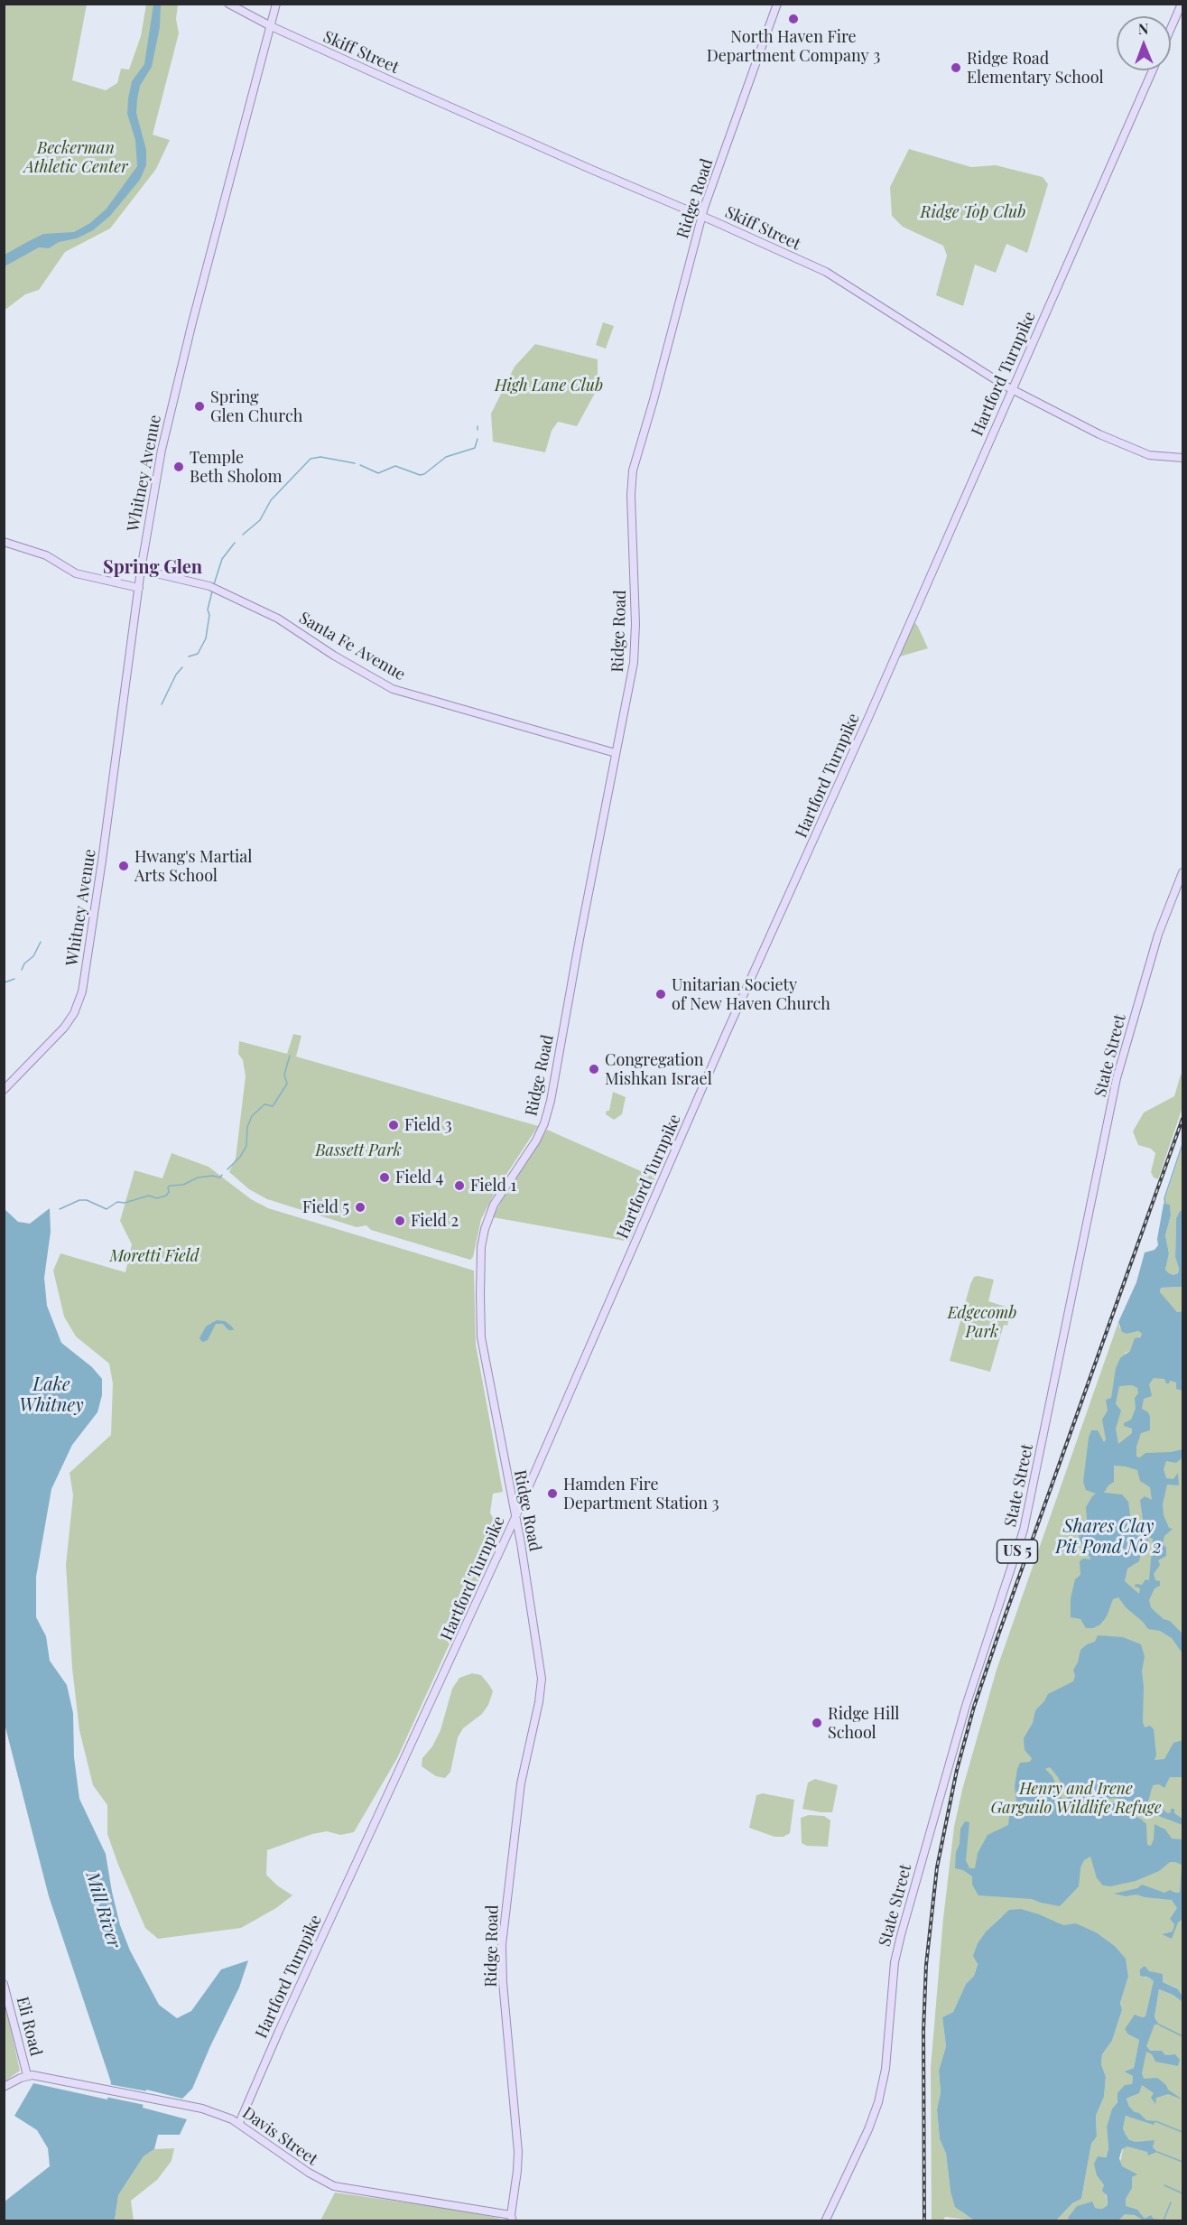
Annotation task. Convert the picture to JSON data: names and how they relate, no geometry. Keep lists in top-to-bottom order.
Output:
{
  "streets": {
    "main road": [
      "Skiff Street",
      "Ridge Road",
      "Hartford Turnpike",
      "Whitney Avenue",
      "Santa Fe Avenue",
      "State Street",
      "US 5",
      "Eli Road",
      "Davis Street"
    ]
  },
  "crossings": [
    ["Skiff Street", "Ridge Road"],
    ["Skiff Street", "Hartford Turnpike"],
    ["Skiff Street", "Whitney Avenue"],
    ["Ridge Road", "Hartford Turnpike"],
    ["Ridge Road", "Santa Fe Avenue"],
    ["Ridge Road", "Davis Street"],
    ["Hartford Turnpike", "Davis Street"],
    ["Whitney Avenue", "Santa Fe Avenue"],
    ["Eli Road", "Davis Street"]
  ],
  "districts": ["Spring Glen"],
  "water": ["Lake Whitney", "Shares Clay Pit Pond No 2", "Mill River"],
  "parks": [
    "Beckerman Athletic Center",
    "Ridge Top Club",
    "High Lane Club",
    "Bassett Park",
    "Moretti Field",
    "Edgecomb Park",
    "Henry and Irene Garguilo Wildlife Refuge"
  ],
  "places": [
    "North Haven Fire Department Company 3",
    "Ridge Road Elementary School",
    "Spring Glen Church",
    "Temple Beth Sholom",
    "Hwang's Martial Arts School",
    "Unitarian Society of New Haven Church",
    "Congregation Mishkan Israel",
    "Field 3",
    "Field 4",
    "Field 1",
    "Field 5",
    "Field 2",
    "Hamden Fire Department Station 3",
    "Ridge Hill School"
  ],
  "north": "top"
}
